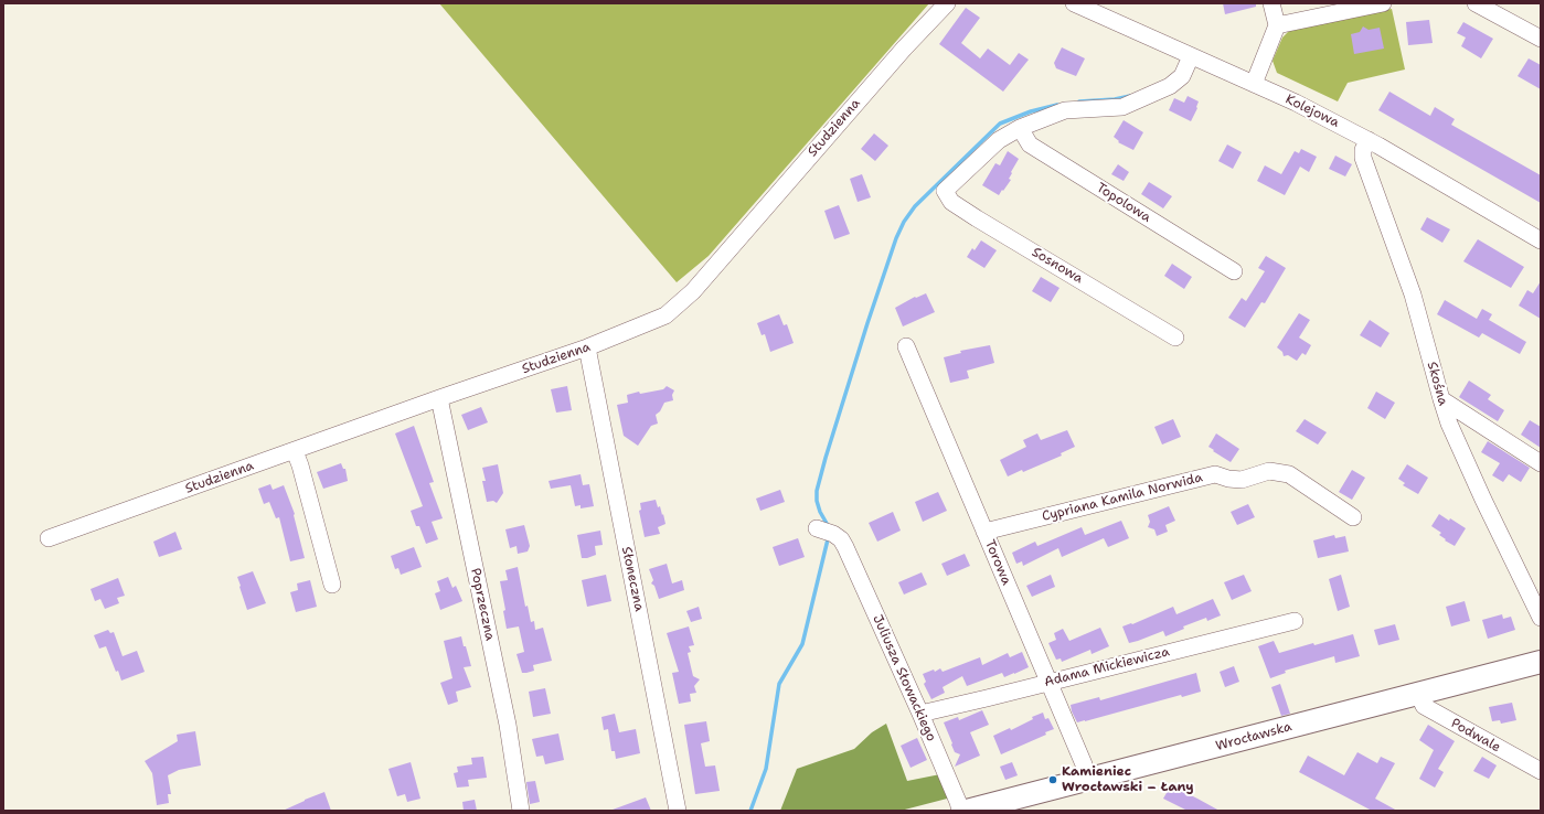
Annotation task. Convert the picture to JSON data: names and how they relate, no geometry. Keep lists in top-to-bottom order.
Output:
{
  "streets": {
    "main road": ["Wrocławska"],
    "street": [
      "Kolejowa",
      "Studzienna",
      "Topolowa",
      "Sosnowa",
      "Skośna",
      "Cypriana Kamila Norwida",
      "Torowa",
      "Słoneczna",
      "Poprzeczna",
      "Adama Mickiewicza",
      "Juliusza Słowackiego",
      "Podwale"
    ]
  },
  "crossings": [
    ["Kolejowa", "Skośna"],
    ["Studzienna", "Słoneczna"],
    ["Studzienna", "Poprzeczna"],
    ["Topolowa", "Sosnowa"],
    ["Cypriana Kamila Norwida", "Torowa"],
    ["Torowa", "Adama Mickiewicza"],
    ["Torowa", "Wrocławska"],
    ["Adama Mickiewicza", "Juliusza Słowackiego"],
    ["Podwale", "Wrocławska"]
  ],
  "places": ["Kamieniec Wrocławski – Łany"]
}
